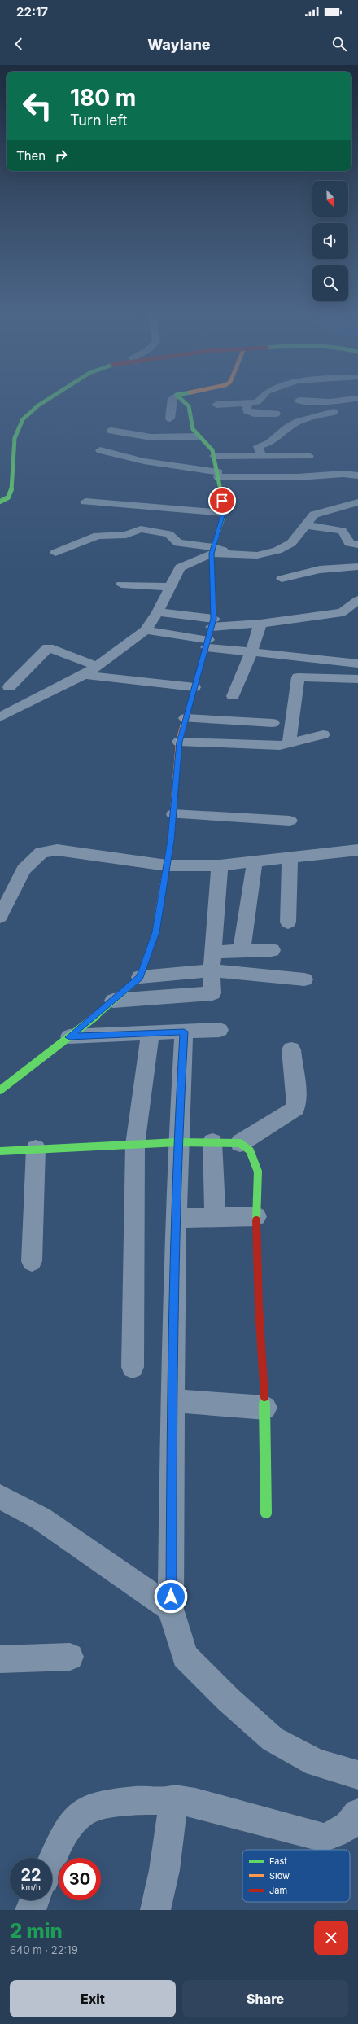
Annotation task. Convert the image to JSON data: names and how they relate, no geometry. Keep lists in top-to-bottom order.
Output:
{
  "legend": ["Fast", "Slow", "Jam"],
  "north": "bottom right",
  "page": {
    "status": "22:17",
    "header": "Waylane",
    "turn": ["180 m", "Turn left"],
    "then": "Then",
    "speed": "22 km/h",
    "limit": "30",
    "heading": ["2 min", "640 m · 22:19"],
    "buttons": ["Exit", "Share"]
  }
}
